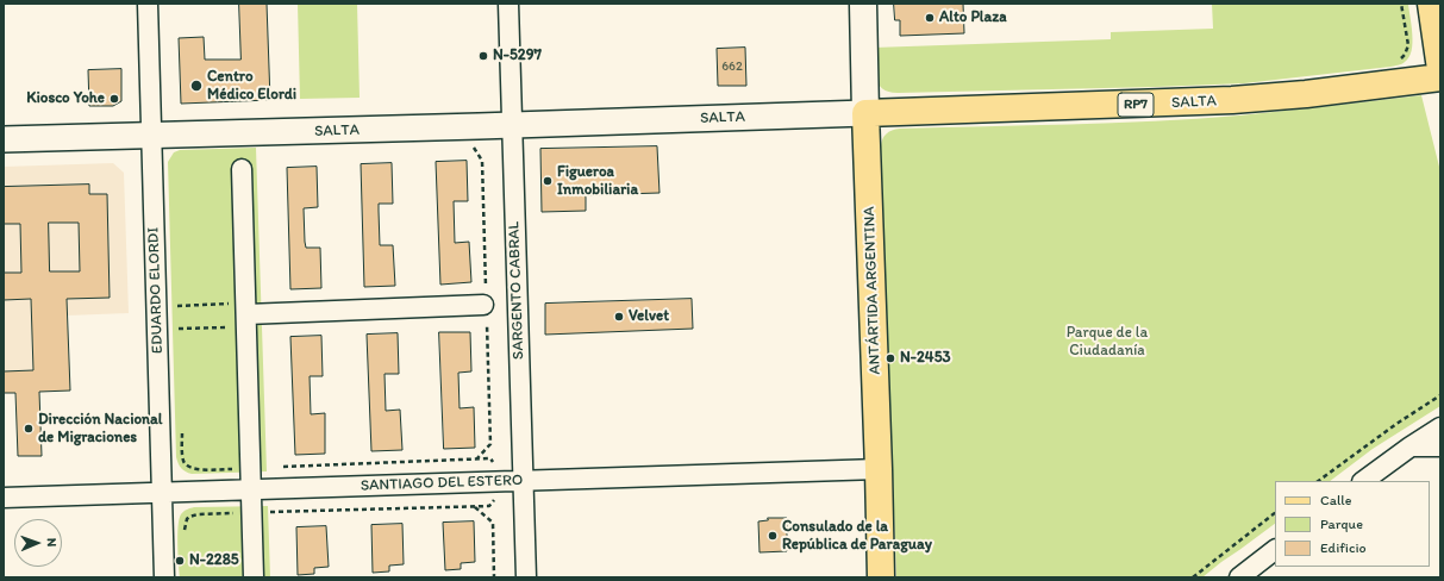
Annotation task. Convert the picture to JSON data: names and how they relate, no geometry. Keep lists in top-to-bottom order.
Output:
{
  "streets": {
    "main road": ["SALTA", "RP7", "ANTÁRTIDA ARGENTINA"],
    "street": ["EDUARDO ELORDI", "SARGENTO CABRAL", "SANTIAGO DEL ESTERO"]
  },
  "crossings": [
    ["SALTA", "EDUARDO ELORDI"],
    ["SALTA", "SARGENTO CABRAL"],
    ["SALTA", "ANTÁRTIDA ARGENTINA"],
    ["EDUARDO ELORDI", "SANTIAGO DEL ESTERO"],
    ["SARGENTO CABRAL", "SANTIAGO DEL ESTERO"],
    ["ANTÁRTIDA ARGENTINA", "SANTIAGO DEL ESTERO"]
  ],
  "parks": ["Parque de la Ciudadanía"],
  "places": [
    "Alto Plaza",
    "N-5297",
    "Centro Médico Elordi",
    "Kiosco Yohe",
    "Figueroa Inmobiliaria",
    "Velvet",
    "N-2453",
    "Dirección Nacional de Migraciones",
    "Consulado de la República de Paraguay",
    "N-2285"
  ],
  "house_numbers": ["662"],
  "legend": ["Calle", "Parque", "Edificio"],
  "north": "right"
}
